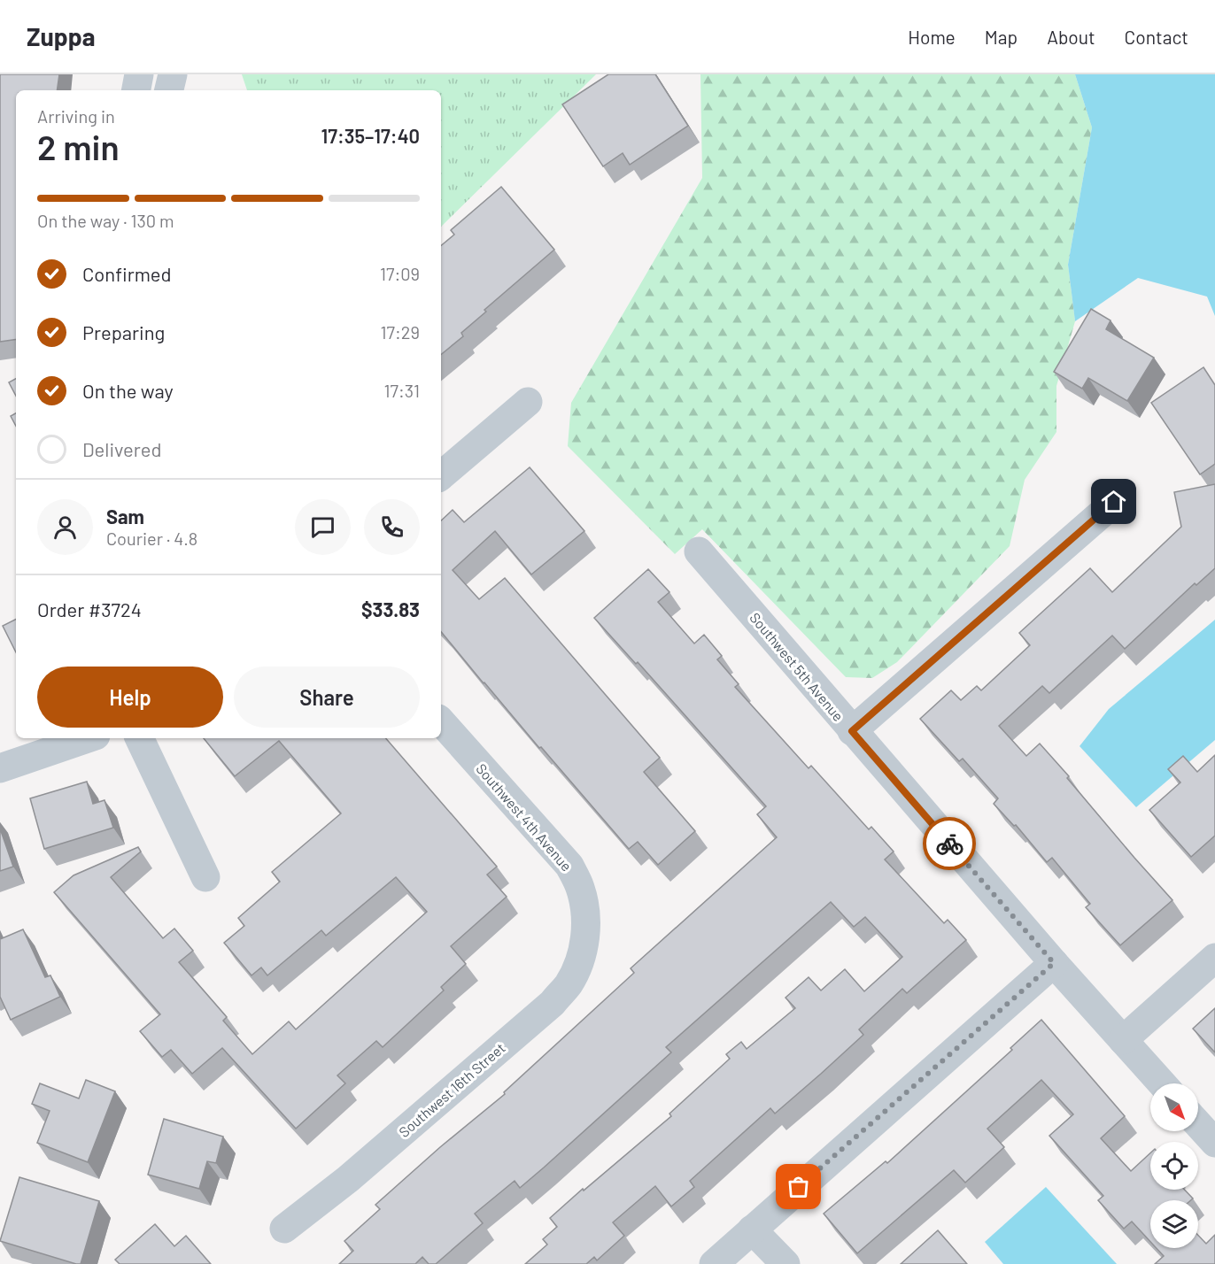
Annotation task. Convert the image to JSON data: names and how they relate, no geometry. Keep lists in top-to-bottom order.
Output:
{
  "streets": {
    "street": ["Southwest 5th Avenue", "Southwest 4th Avenue", "Southwest 16th Street"]
  },
  "crossings": [
    ["Southwest 4th Avenue", "Southwest 16th Street"]
  ],
  "north": "bottom right",
  "page": {
    "header": "Zuppa",
    "nav": [
      "Home",
      "Map",
      "About",
      "Contact"
    ],
    "heading": ["2 min", "Arriving in", "17:35–17:40"],
    "panel": [
      "Sam",
      "Courier · 4.8",
      "Order #3724",
      "$33.83"
    ],
    "bar": "On the way · 130 m",
    "list": [
      ["Confirmed", "17:09"],
      ["Preparing", "17:29"],
      ["On the way", "17:31"],
      "Delivered"
    ],
    "buttons": ["Help", "Share"]
  }
}
